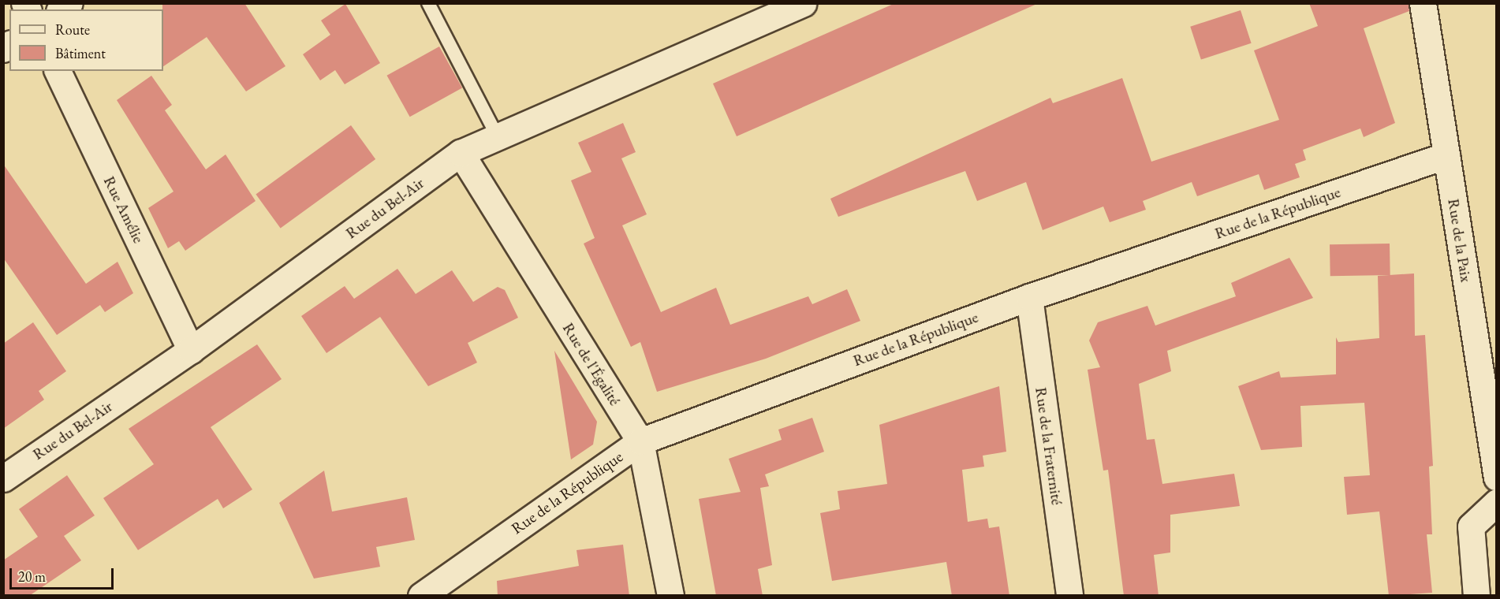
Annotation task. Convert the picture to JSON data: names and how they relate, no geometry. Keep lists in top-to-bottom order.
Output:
{
  "streets": {
    "street": [
      "Rue du Bel-Air",
      "Rue Amélie",
      "Rue de la République",
      "Rue de la Paix",
      "Rue de l'Égalité",
      "Rue de la Fraternité"
    ]
  },
  "crossings": [
    ["Rue du Bel-Air", "Rue Amélie"],
    ["Rue du Bel-Air", "Rue de l'Égalité"],
    ["Rue de la République", "Rue de la Paix"],
    ["Rue de la République", "Rue de l'Égalité"],
    ["Rue de la République", "Rue de la Fraternité"]
  ],
  "legend": ["Route", "Bâtiment"],
  "scale_bar": "20 m"
}
